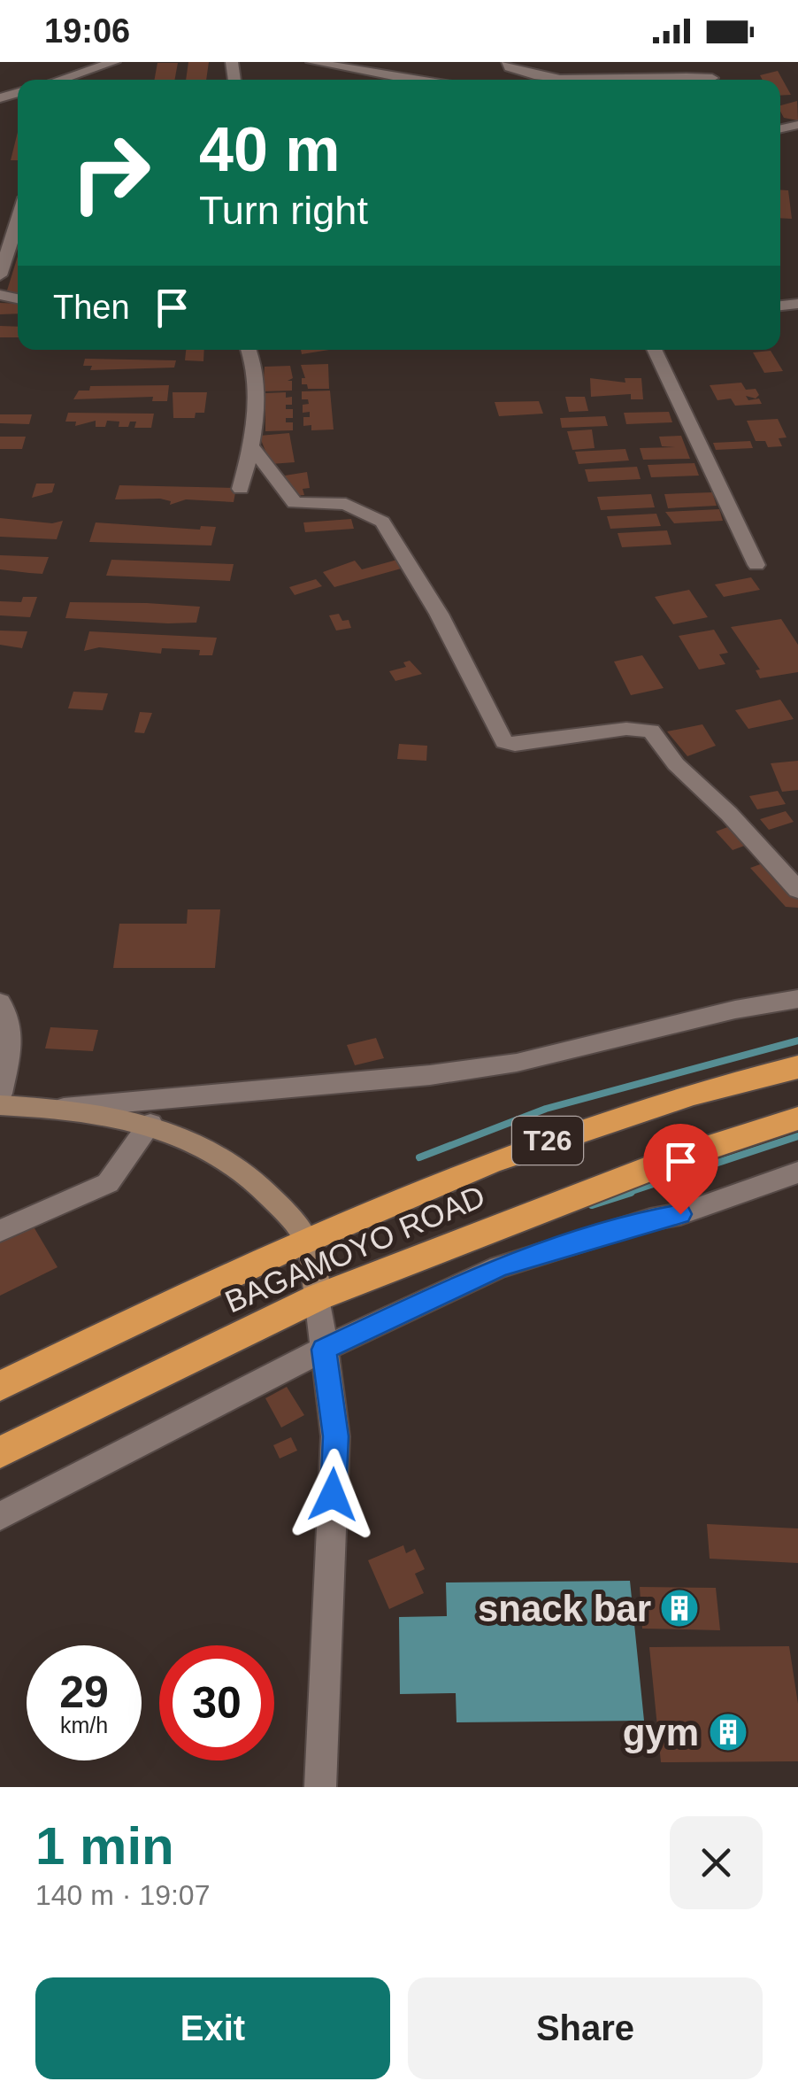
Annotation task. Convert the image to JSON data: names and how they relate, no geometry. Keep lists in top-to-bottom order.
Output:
{
  "streets": {
    "highway": ["T26", "BAGAMOYO ROAD"]
  },
  "places": {
    "building": ["snack bar", "gym"]
  },
  "page": {
    "status": "19:06",
    "turn": ["40 m", "Turn right"],
    "then": "Then",
    "speed": "29 km/h",
    "limit": "30",
    "heading": ["1 min", "140 m · 19:07"],
    "buttons": ["Exit", "Share"]
  }
}
